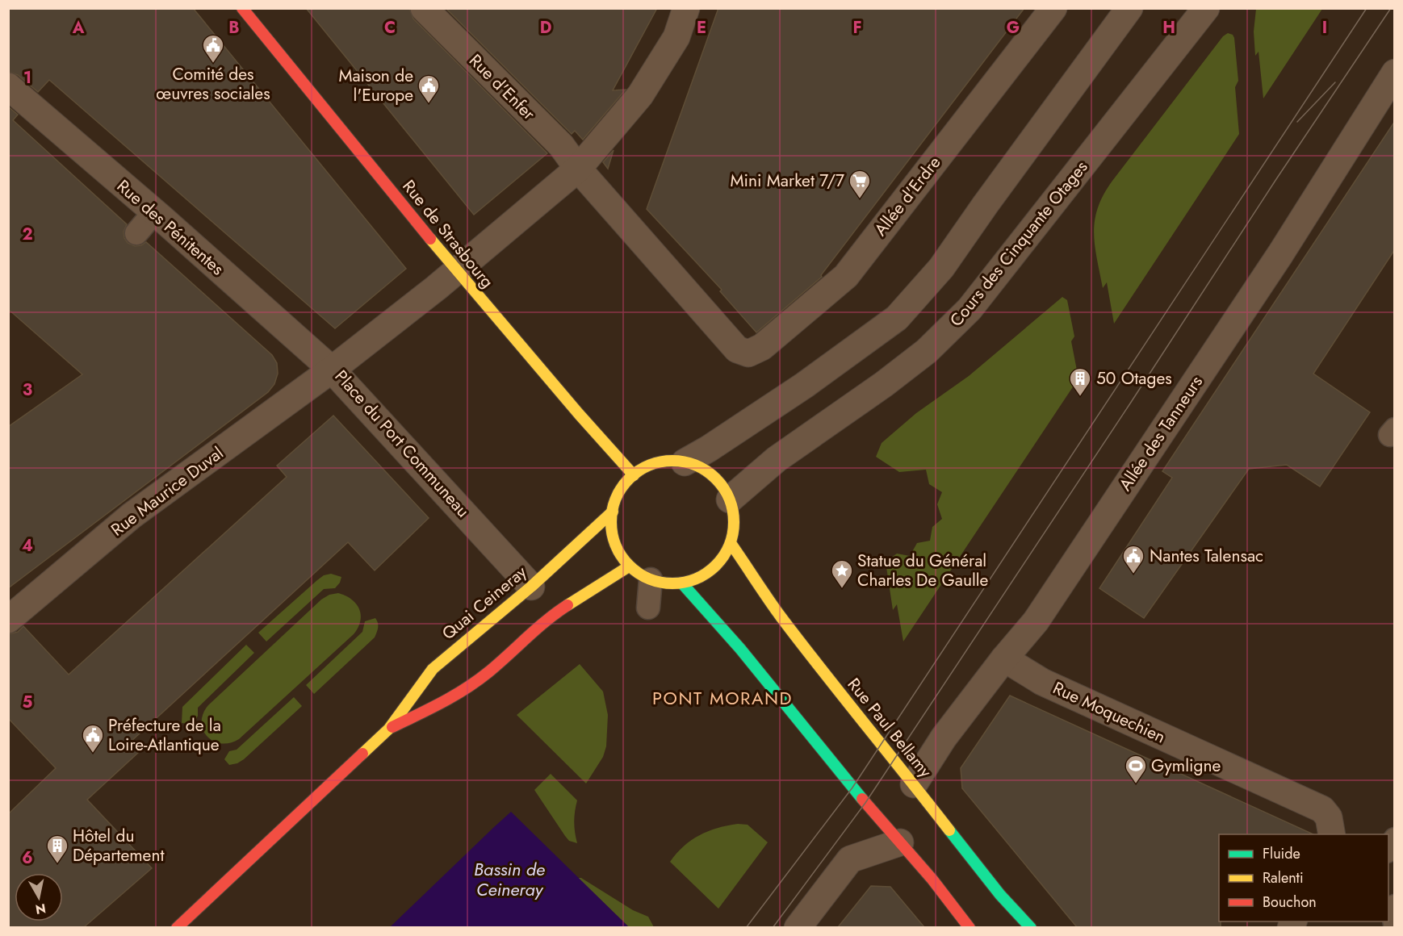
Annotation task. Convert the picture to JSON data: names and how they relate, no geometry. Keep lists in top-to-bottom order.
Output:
{
  "streets": {
    "main road": ["Rue de Strasbourg", "Quai Ceineray", "Rue Paul Bellamy"],
    "street": [
      "Rue d'Enfer",
      "Allée d'Erdre",
      "Rue des Pénitentes",
      "Cours des Cinquante Otages",
      "Allée des Tanneurs",
      "Place du Port Communeau",
      "Rue Maurice Duval",
      "Rue Moquechien"
    ]
  },
  "crossings": [
    ["Rue d'Enfer", "Allée d'Erdre"],
    ["Rue d'Enfer", "Place du Port Communeau"],
    ["Allée d'Erdre", "Place du Port Communeau"],
    ["Rue des Pénitentes", "Place du Port Communeau"],
    ["Rue des Pénitentes", "Rue Maurice Duval"],
    ["Rue de Strasbourg", "Cours des Cinquante Otages"],
    ["Rue de Strasbourg", "Place du Port Communeau"],
    ["Rue de Strasbourg", "Quai Ceineray"],
    ["Rue de Strasbourg", "Rue Paul Bellamy"],
    ["Cours des Cinquante Otages", "Quai Ceineray"],
    ["Cours des Cinquante Otages", "Rue Paul Bellamy"],
    ["Allée des Tanneurs", "Rue Moquechien"],
    ["Allée des Tanneurs", "Rue Paul Bellamy"],
    ["Place du Port Communeau", "Rue Maurice Duval"],
    ["Place du Port Communeau", "Quai Ceineray"],
    ["Quai Ceineray", "Rue Paul Bellamy"]
  ],
  "districts": ["PONT MORAND"],
  "water": ["Bassin de Ceineray"],
  "places": {
    "public building": [
      "Comité des œuvres sociales",
      "Maison de l'Europe",
      "Nantes Talensac",
      "Préfecture de la Loire-Atlantique"
    ],
    "supermarket": ["Mini Market 7/7"],
    "building": ["50 Otages", "Hôtel du Département"],
    "place": ["Statue du Général Charles De Gaulle"],
    "sports": ["Gymligne"]
  },
  "legend": ["Fluide", "Ralenti", "Bouchon"],
  "north": "bottom",
  "grid": {
    "columns": [
      "A",
      "B",
      "C",
      "D",
      "E",
      "F",
      "G",
      "H",
      "I"
    ],
    "rows": [
      "1",
      "2",
      "3",
      "4",
      "5",
      "6"
    ]
  }
}
